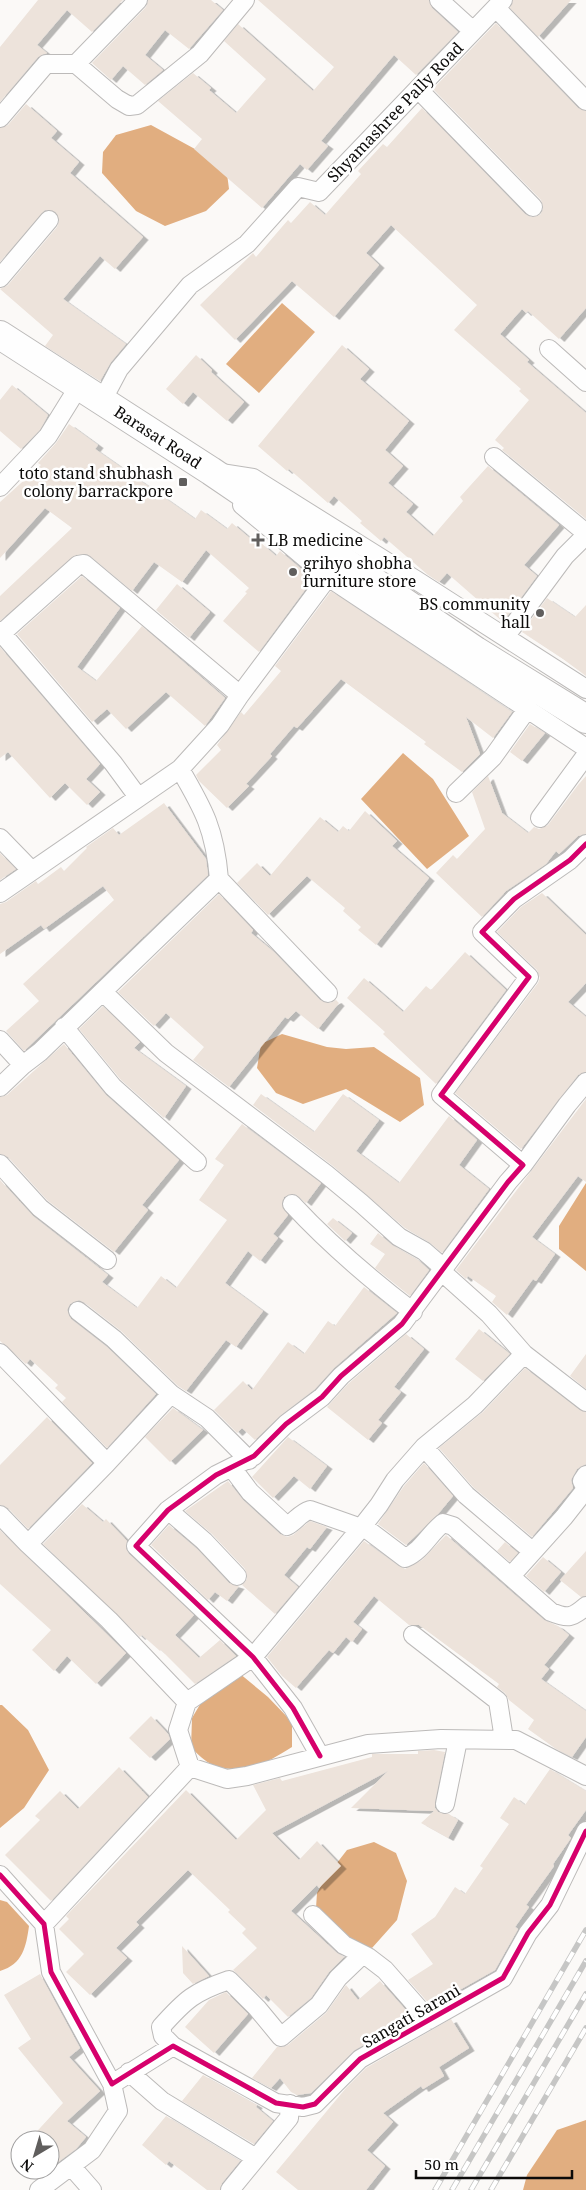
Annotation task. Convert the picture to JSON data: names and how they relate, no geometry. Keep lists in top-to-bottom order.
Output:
{
  "streets": {
    "main road": ["Barasat Road"],
    "street": ["Shyamashree Pally Road", "Sangati Sarani"]
  },
  "crossings": [
    ["Shyamashree Pally Road", "Barasat Road"]
  ],
  "places": {
    "transit": ["toto stand shubhash colony barrackpore"],
    "health": ["LB medicine"],
    "other": ["grihyo shobha furniture store", "BS community hall"]
  },
  "scale_bar": "50 m",
  "north": "bottom left"
}
